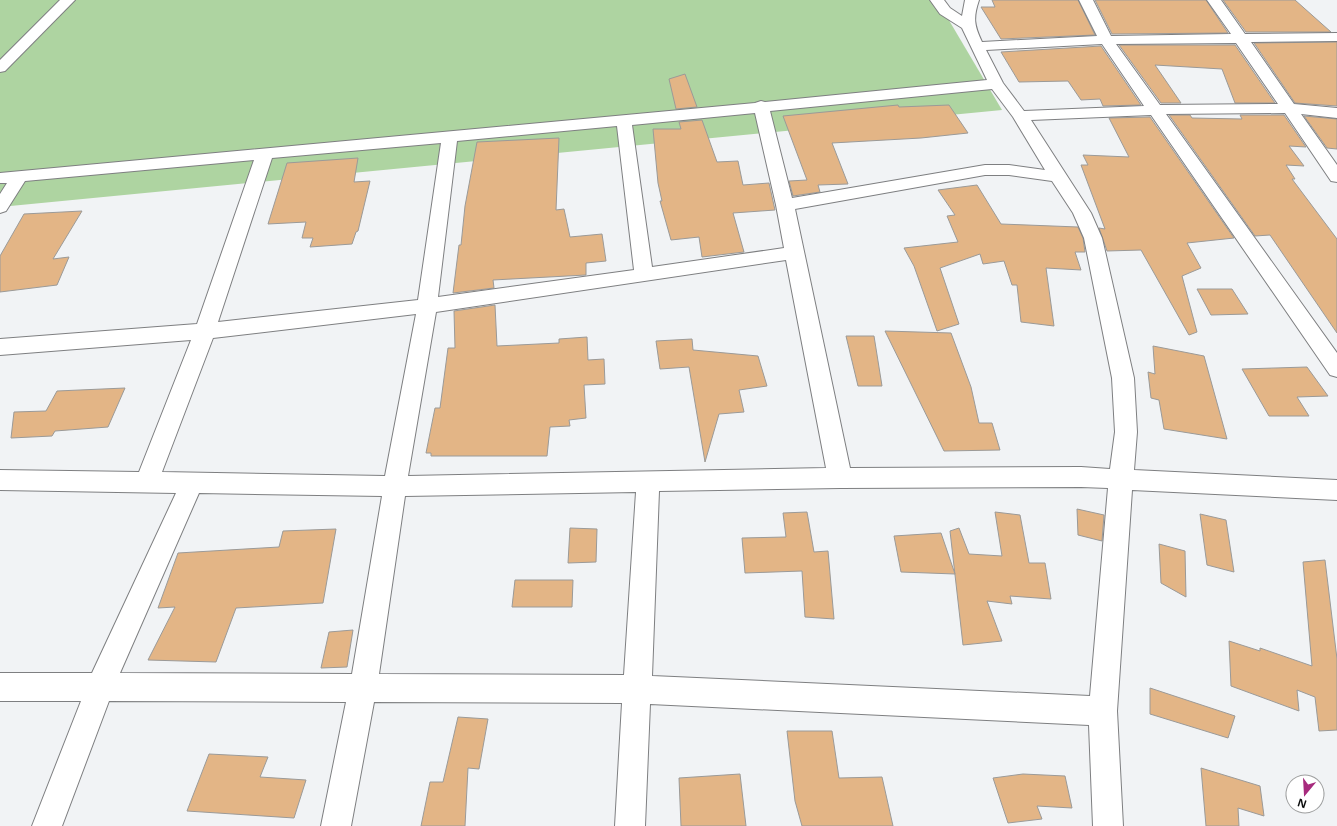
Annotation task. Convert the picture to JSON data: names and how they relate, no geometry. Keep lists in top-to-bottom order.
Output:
{
  "north": "bottom"
}
